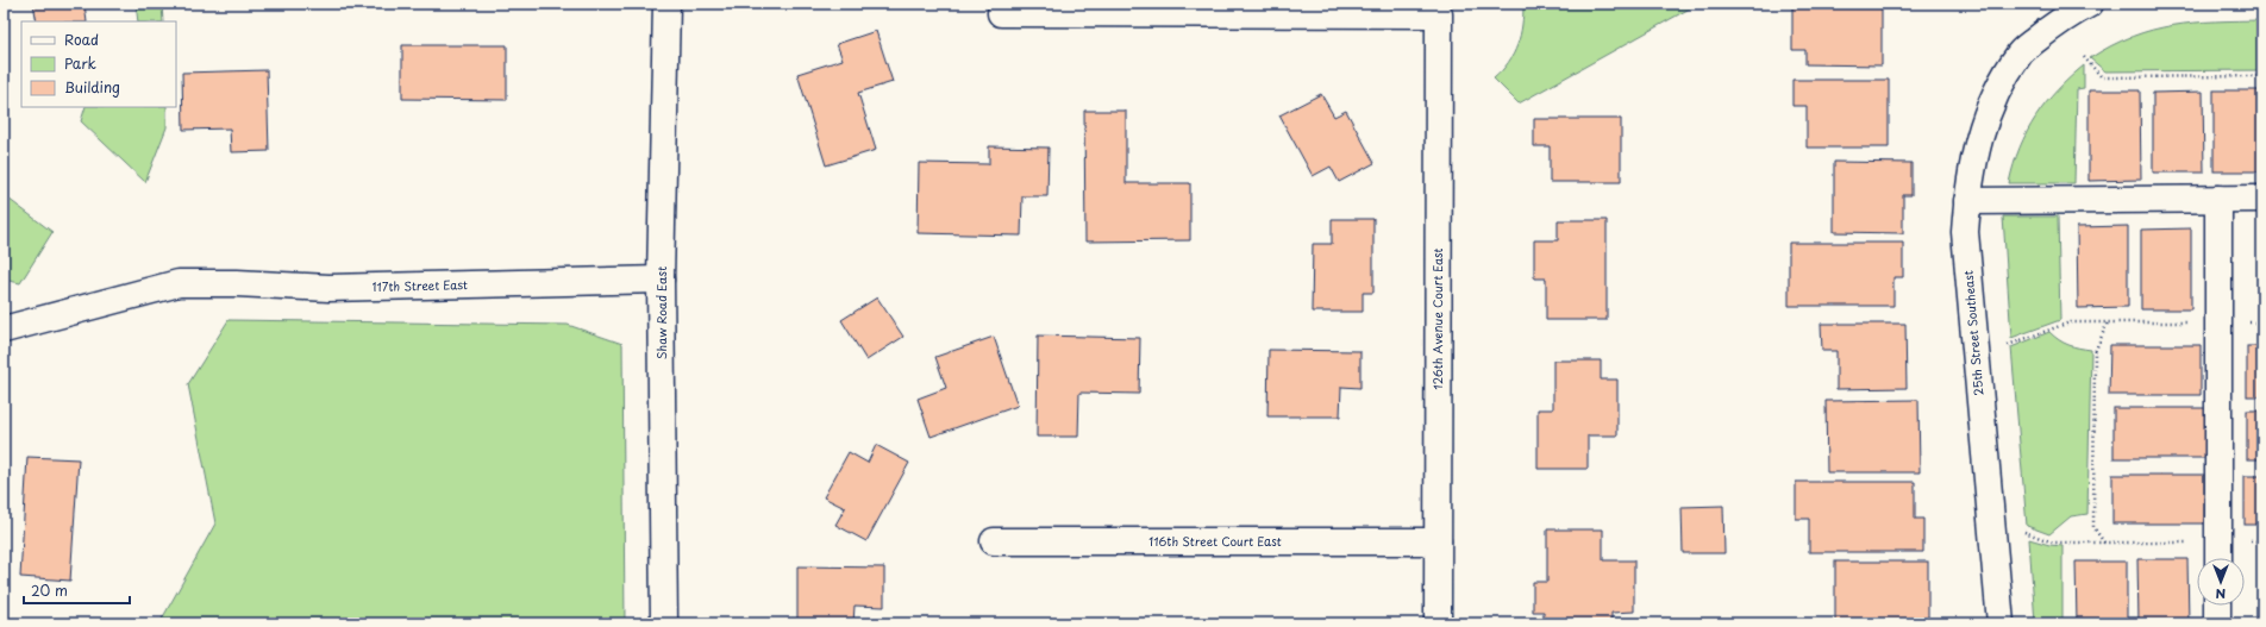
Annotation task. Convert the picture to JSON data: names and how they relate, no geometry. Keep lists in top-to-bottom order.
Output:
{
  "streets": {
    "street": [
      "117th Street East",
      "Shaw Road East",
      "126th Avenue Court East",
      "25th Street Southeast",
      "116th Street Court East"
    ]
  },
  "crossings": [
    ["117th Street East", "Shaw Road East"],
    ["126th Avenue Court East", "116th Street Court East"]
  ],
  "legend": ["Road", "Park", "Building"],
  "scale_bar": "20 m",
  "north": "bottom"
}
